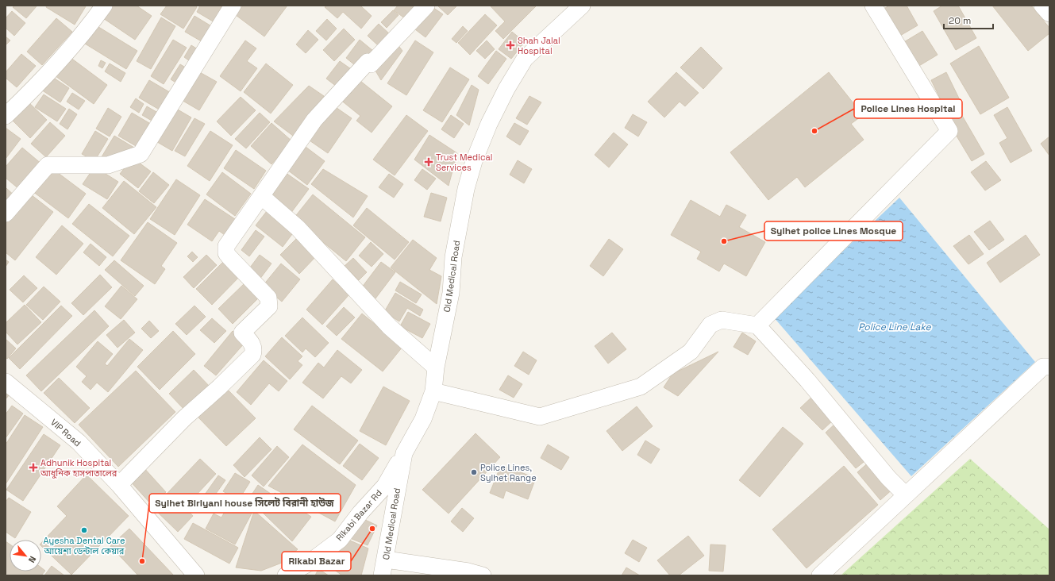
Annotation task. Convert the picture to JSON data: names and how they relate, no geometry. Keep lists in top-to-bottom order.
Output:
{
  "streets": {
    "street": ["Old Medical Road", "VIP Road", "Rikabi Bazar Rd"]
  },
  "crossings": [
    ["Old Medical Road", "Rikabi Bazar Rd"]
  ],
  "water": ["Police Line Lake"],
  "places": {
    "health": ["Shah Jalal Hospital", "Trust Medical Services", "Adhunik Hospital আধুনিক হাসপাতালের"],
    "other": [
      "Police Lines Hospital",
      "Sylhet police Lines Mosque",
      "Police Lines, Sylhet Range",
      "Rikabi Bazar",
      "Ayesha Dental Care আয়েশা ডেন্টাল কেয়ার",
      "Sylhet Biriyani house সিলেট বিরানী হাউজ"
    ]
  },
  "scale_bar": "20 m",
  "north": "bottom right"
}
